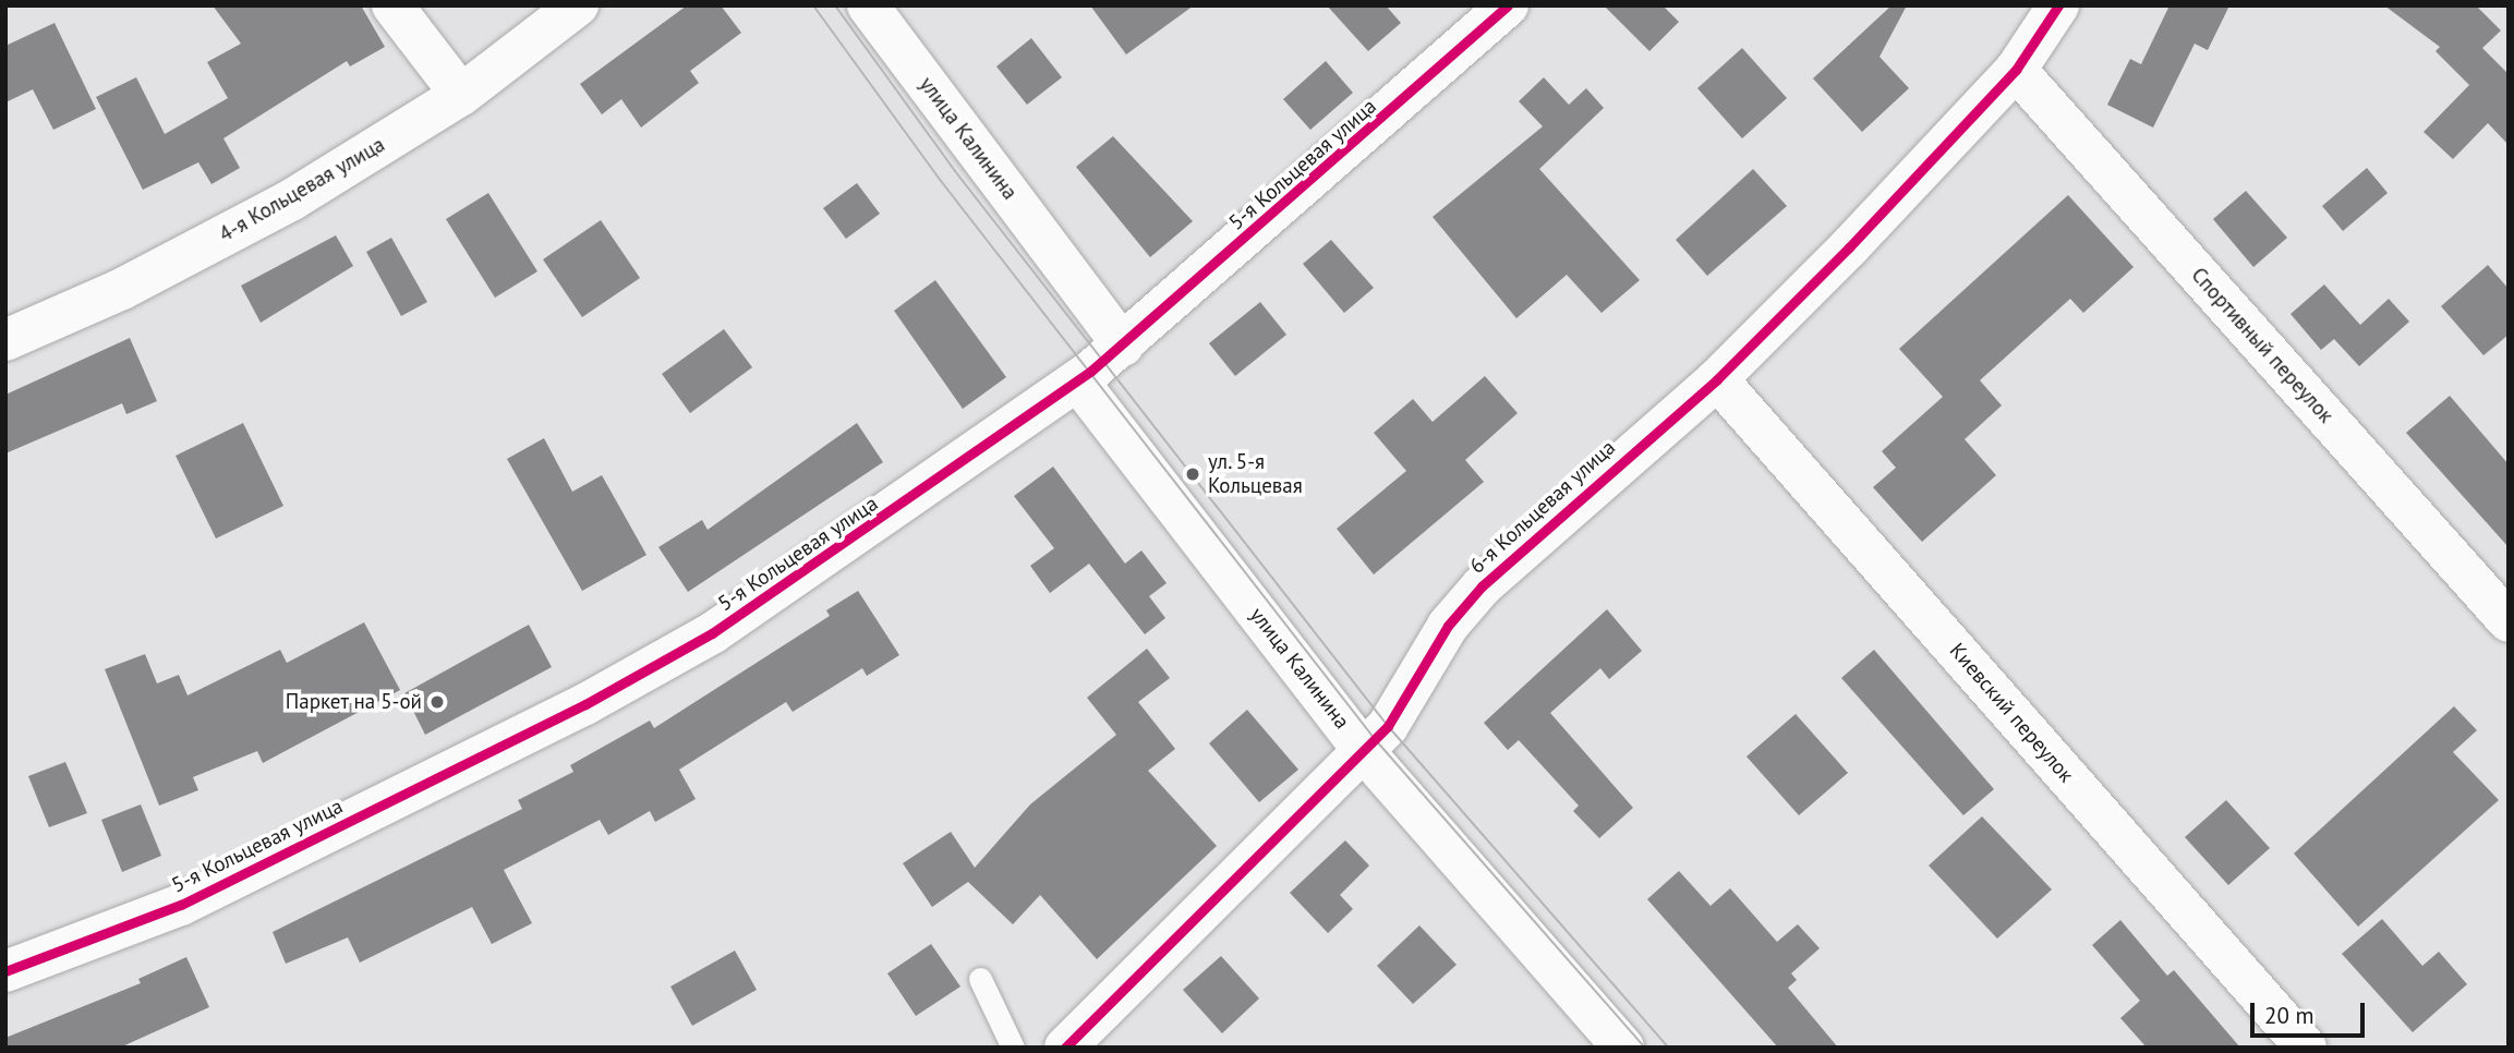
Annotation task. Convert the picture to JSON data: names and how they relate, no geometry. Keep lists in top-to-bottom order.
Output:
{
  "streets": {
    "street": [
      "улица Калинина",
      "5-я Кольцевая улица",
      "4-я Кольцевая улица",
      "Спортивный переулок",
      "6-я Кольцевая улица",
      "Киевский переулок"
    ]
  },
  "crossings": [
    ["улица Калинина", "5-я Кольцевая улица"],
    ["улица Калинина", "6-я Кольцевая улица"],
    ["Спортивный переулок", "6-я Кольцевая улица"],
    ["6-я Кольцевая улица", "Киевский переулок"]
  ],
  "places": ["ул. 5-я Кольцевая", "Паркет на 5-ой"],
  "scale_bar": "20 m"
}
